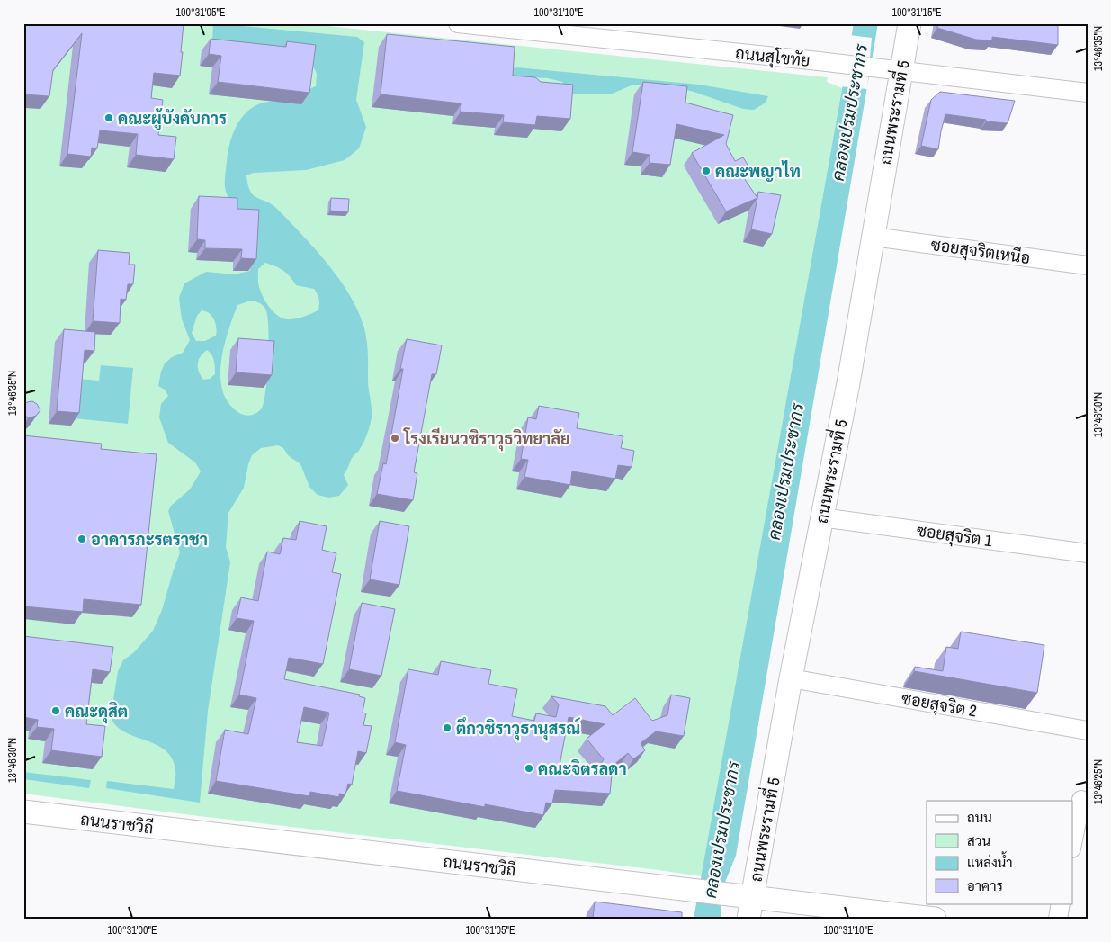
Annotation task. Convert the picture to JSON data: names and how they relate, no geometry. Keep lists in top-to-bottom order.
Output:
{
  "streets": {
    "main road": ["ถนนพระรามที่ 5", "ถนนราชวิถี"],
    "street": [
      "ถนนสุโขทัย",
      "ซอยสุจริตเหนือ",
      "ซอยสุจริต 1",
      "ซอยสุจริต 2"
    ]
  },
  "crossings": [
    ["ถนนสุโขทัย", "ถนนพระรามที่ 5"],
    ["ถนนพระรามที่ 5", "ซอยสุจริตเหนือ"],
    ["ถนนพระรามที่ 5", "ซอยสุจริต 1"],
    ["ถนนพระรามที่ 5", "ซอยสุจริต 2"],
    ["ถนนพระรามที่ 5", "ถนนราชวิถี"]
  ],
  "water": ["คลองเปรมประชากร"],
  "places": [
    "คณะผู้บังคับการ",
    "คณะพญาไท",
    "โรงเรียนวชิราวุธวิทยาลัย",
    "อาคารภะรตราชา",
    "คณะดุสิต",
    "ตึกวชิราวุธานุสรณ์",
    "คณะจิตรลดา"
  ],
  "legend": [
    "ถนน",
    "สวน",
    "แหล่งน้ำ",
    "อาคาร"
  ],
  "coordinates": [
    "100°31'05\"E",
    "100°31'10\"E",
    "100°31'15\"E",
    "13°46'35\"N",
    "13°46'30\"N",
    "13°46'25\"N",
    "100°31'00\"E"
  ]
}
